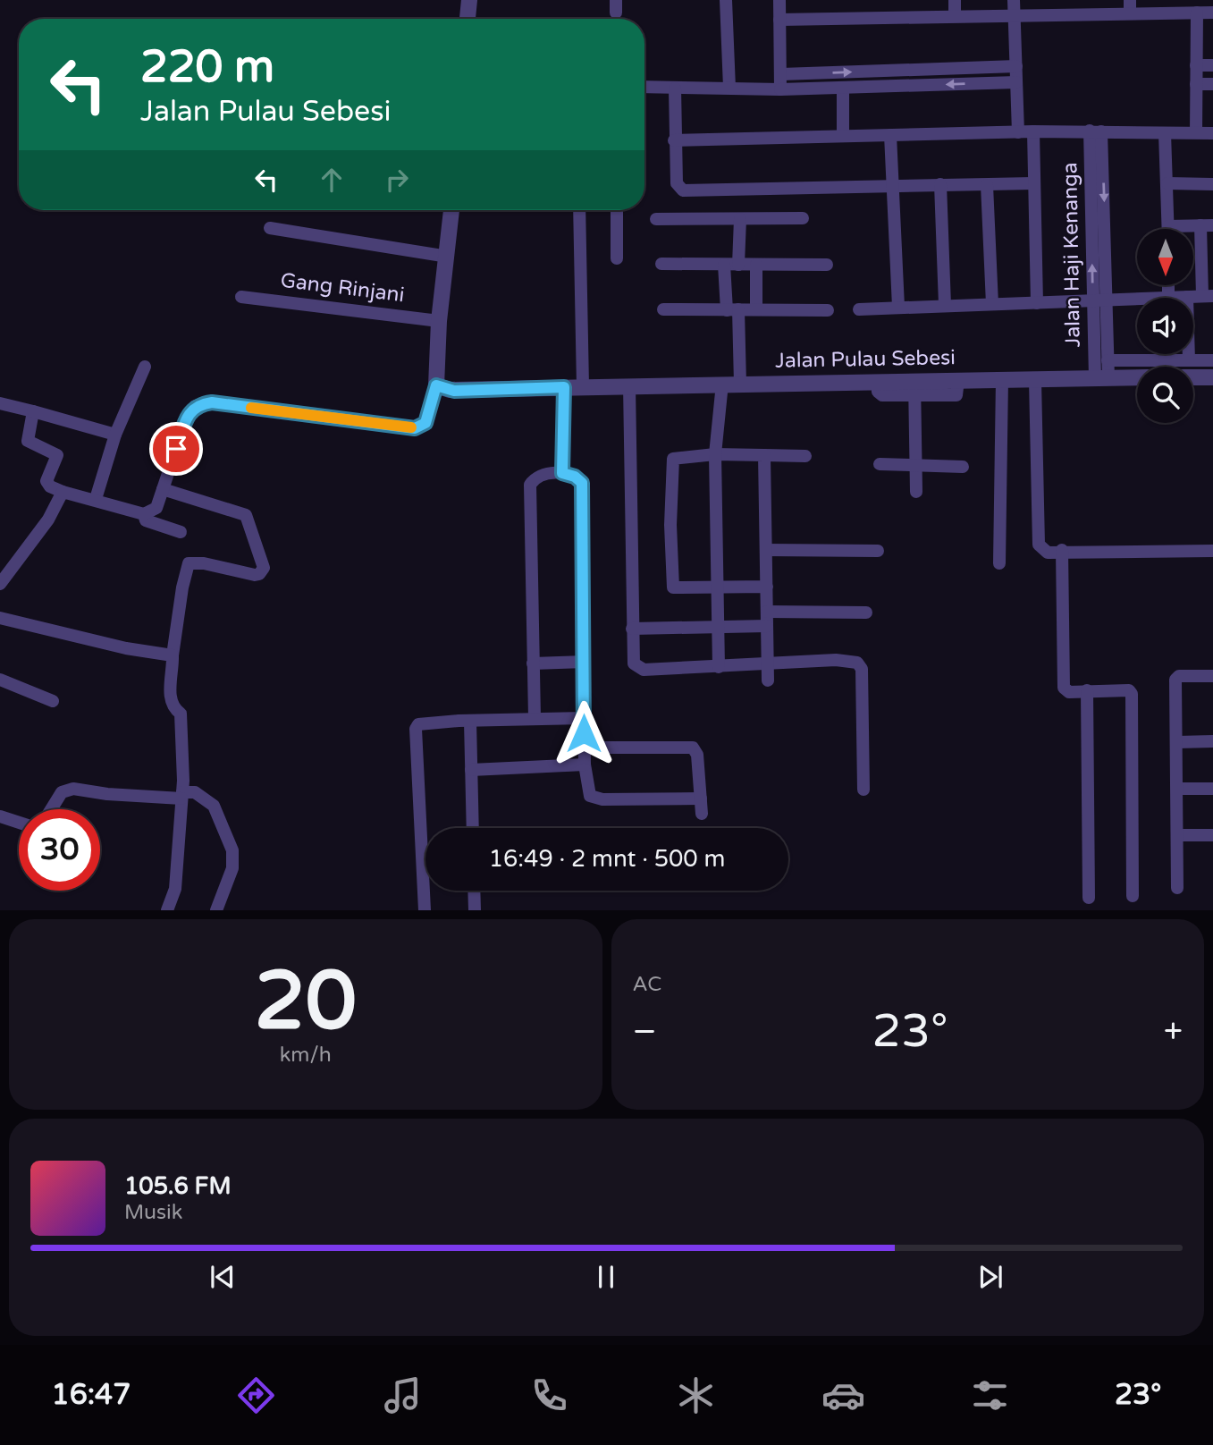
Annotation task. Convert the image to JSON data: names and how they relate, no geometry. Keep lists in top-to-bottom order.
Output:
{
  "streets": {
    "street": ["Jalan Haji Kenanga", "Gang Rinjani", "Jalan Pulau Sebesi"]
  },
  "crossings": [
    ["Jalan Haji Kenanga", "Jalan Pulau Sebesi"]
  ],
  "north": "bottom",
  "page": {
    "turn": ["220 m", "Jalan Pulau Sebesi"],
    "limit": "30",
    "trip": "16:49 · 2 mnt · 500 m",
    "tile": [
      ["20", "km/h"],
      "AC"
    ],
    "heat": ["−", "23°", "+"],
    "song": ["105.6 FM", "Musik"],
    "tabs": ["16:47", "23°"]
  }
}
